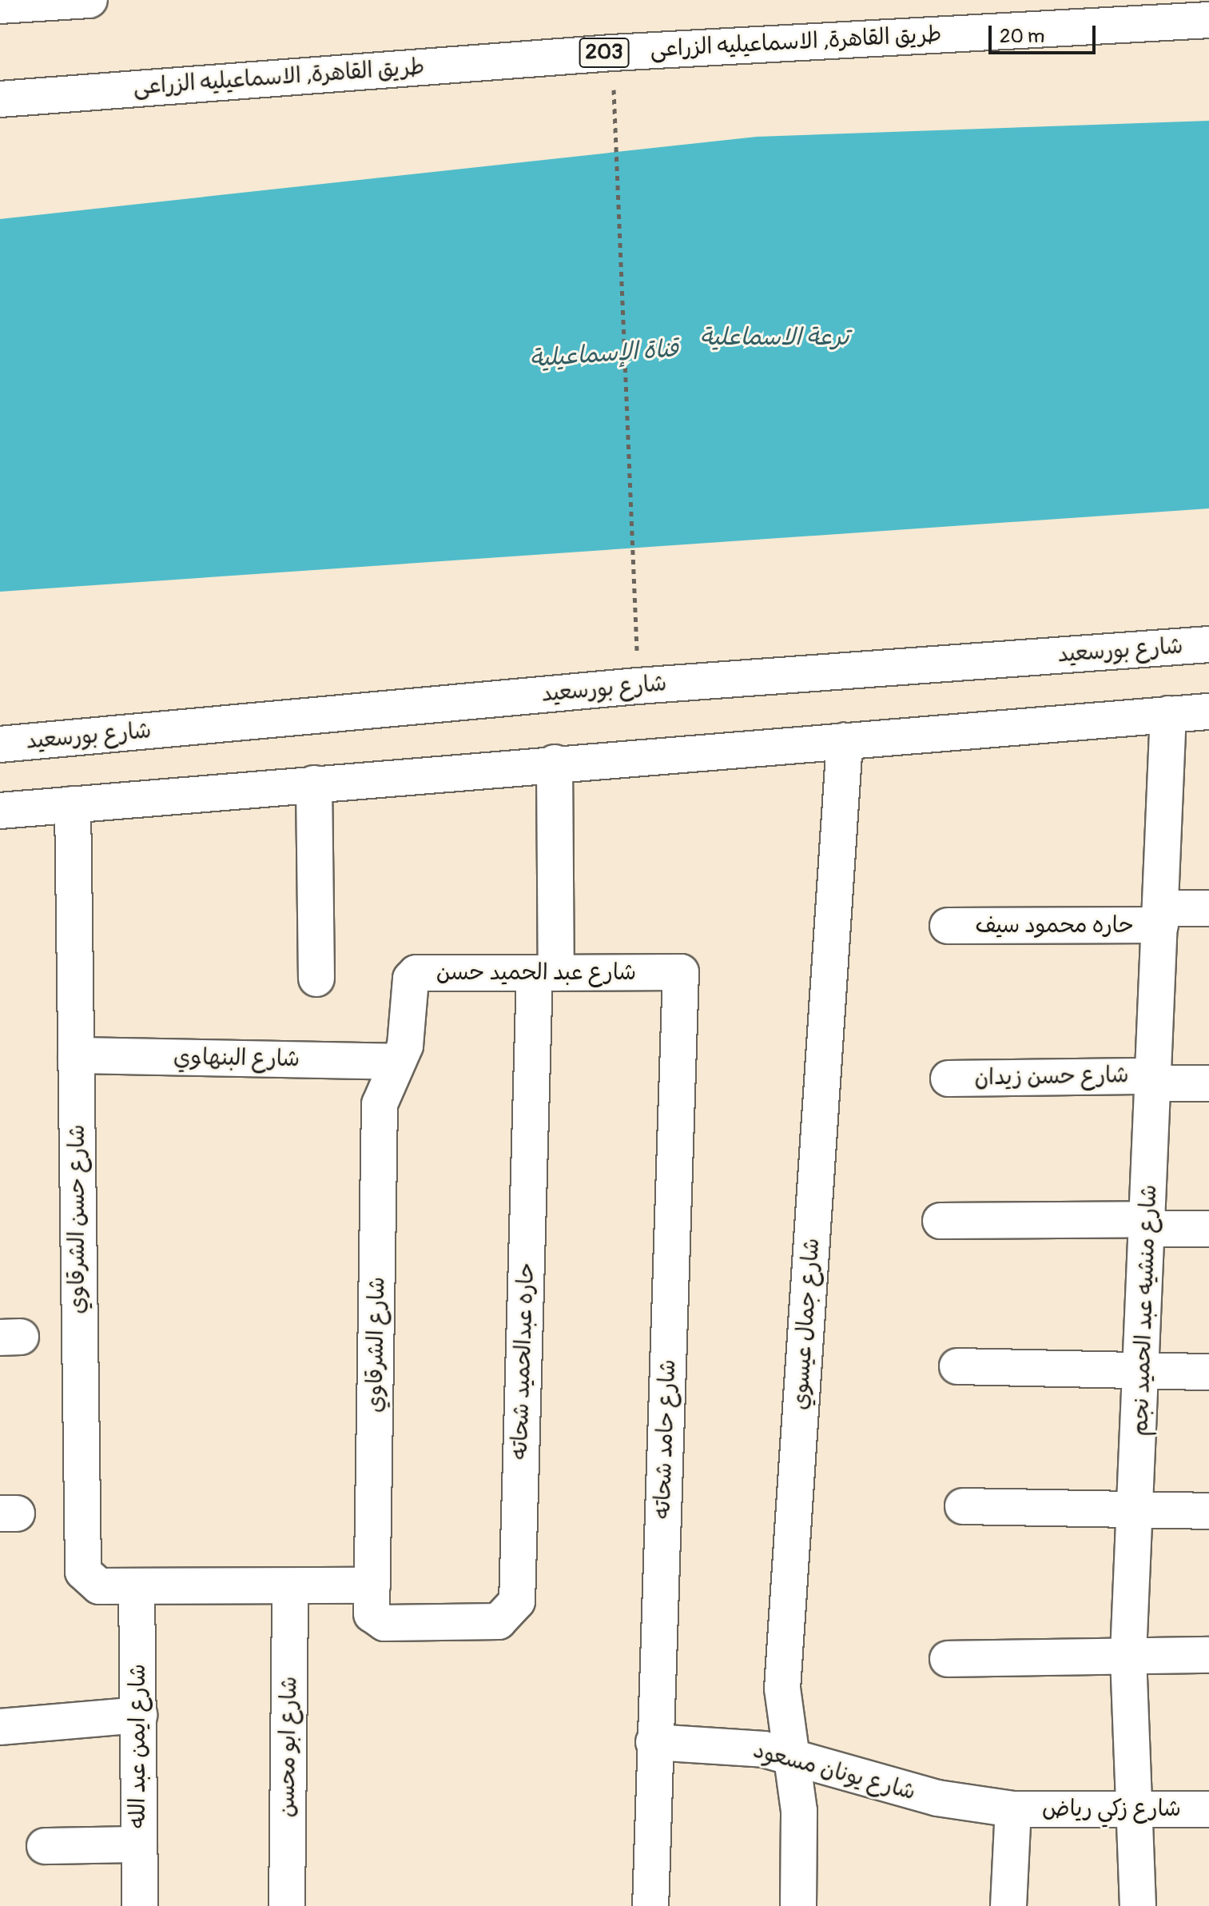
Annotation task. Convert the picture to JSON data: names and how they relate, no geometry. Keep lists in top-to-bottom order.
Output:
{
  "streets": {
    "street": [
      "طريق القاهرة, الاسماعيليه الزراعى",
      "203",
      "شارع بورسعيد",
      "حاره محمود سيف",
      "شارع عبد الحميد حسن",
      "شارع البنهاوي",
      "شارع حسن زيدان",
      "شارع حسن الشرقاوي",
      "شارع منشيه عبد الحميد نجم",
      "شارع جمال عيسوي",
      "شارع الشرقاوي",
      "حاره عبدالحميد شحاته",
      "شارع حامد شحاته",
      "شارع ايمن عبد الله",
      "شارع ابو محسن",
      "شارع يونان مسعود",
      "شارع زكي رياض"
    ]
  },
  "crossings": [
    ["حاره محمود سيف", "شارع منشيه عبد الحميد نجم"],
    ["شارع عبد الحميد حسن", "شارع البنهاوي"],
    ["شارع عبد الحميد حسن", "شارع الشرقاوي"],
    ["شارع عبد الحميد حسن", "حاره عبدالحميد شحاته"],
    ["شارع عبد الحميد حسن", "شارع حامد شحاته"],
    ["شارع البنهاوي", "شارع حسن الشرقاوي"],
    ["شارع حسن زيدان", "شارع منشيه عبد الحميد نجم"],
    ["شارع حسن الشرقاوي", "شارع ايمن عبد الله"],
    ["شارع منشيه عبد الحميد نجم", "شارع زكي رياض"],
    ["شارع جمال عيسوي", "شارع يونان مسعود"],
    ["شارع الشرقاوي", "حاره عبدالحميد شحاته"],
    ["شارع حامد شحاته", "شارع يونان مسعود"],
    ["شارع يونان مسعود", "شارع زكي رياض"]
  ],
  "water": ["ترعة الاسماعلية", "قناة الإسماعيلية"],
  "scale_bar": "20 m"
}
